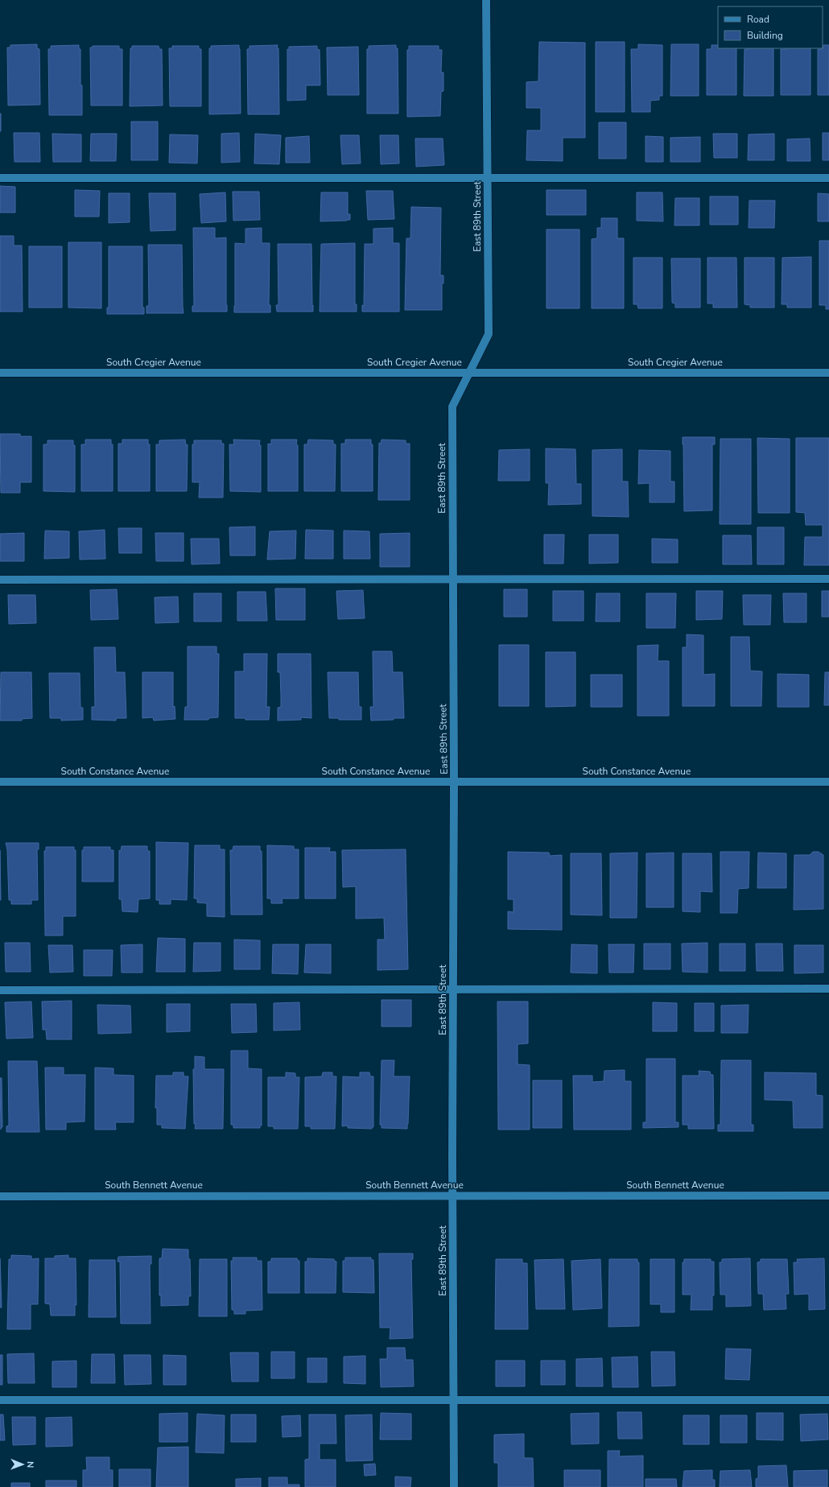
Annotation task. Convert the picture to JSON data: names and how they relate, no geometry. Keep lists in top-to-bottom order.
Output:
{
  "streets": {
    "street": [
      "East 89th Street",
      "South Cregier Avenue",
      "South Constance Avenue",
      "South Bennett Avenue"
    ]
  },
  "crossings": [
    ["East 89th Street", "South Cregier Avenue"],
    ["East 89th Street", "South Constance Avenue"],
    ["East 89th Street", "South Bennett Avenue"]
  ],
  "legend": ["Road", "Building"],
  "north": "right"
}
